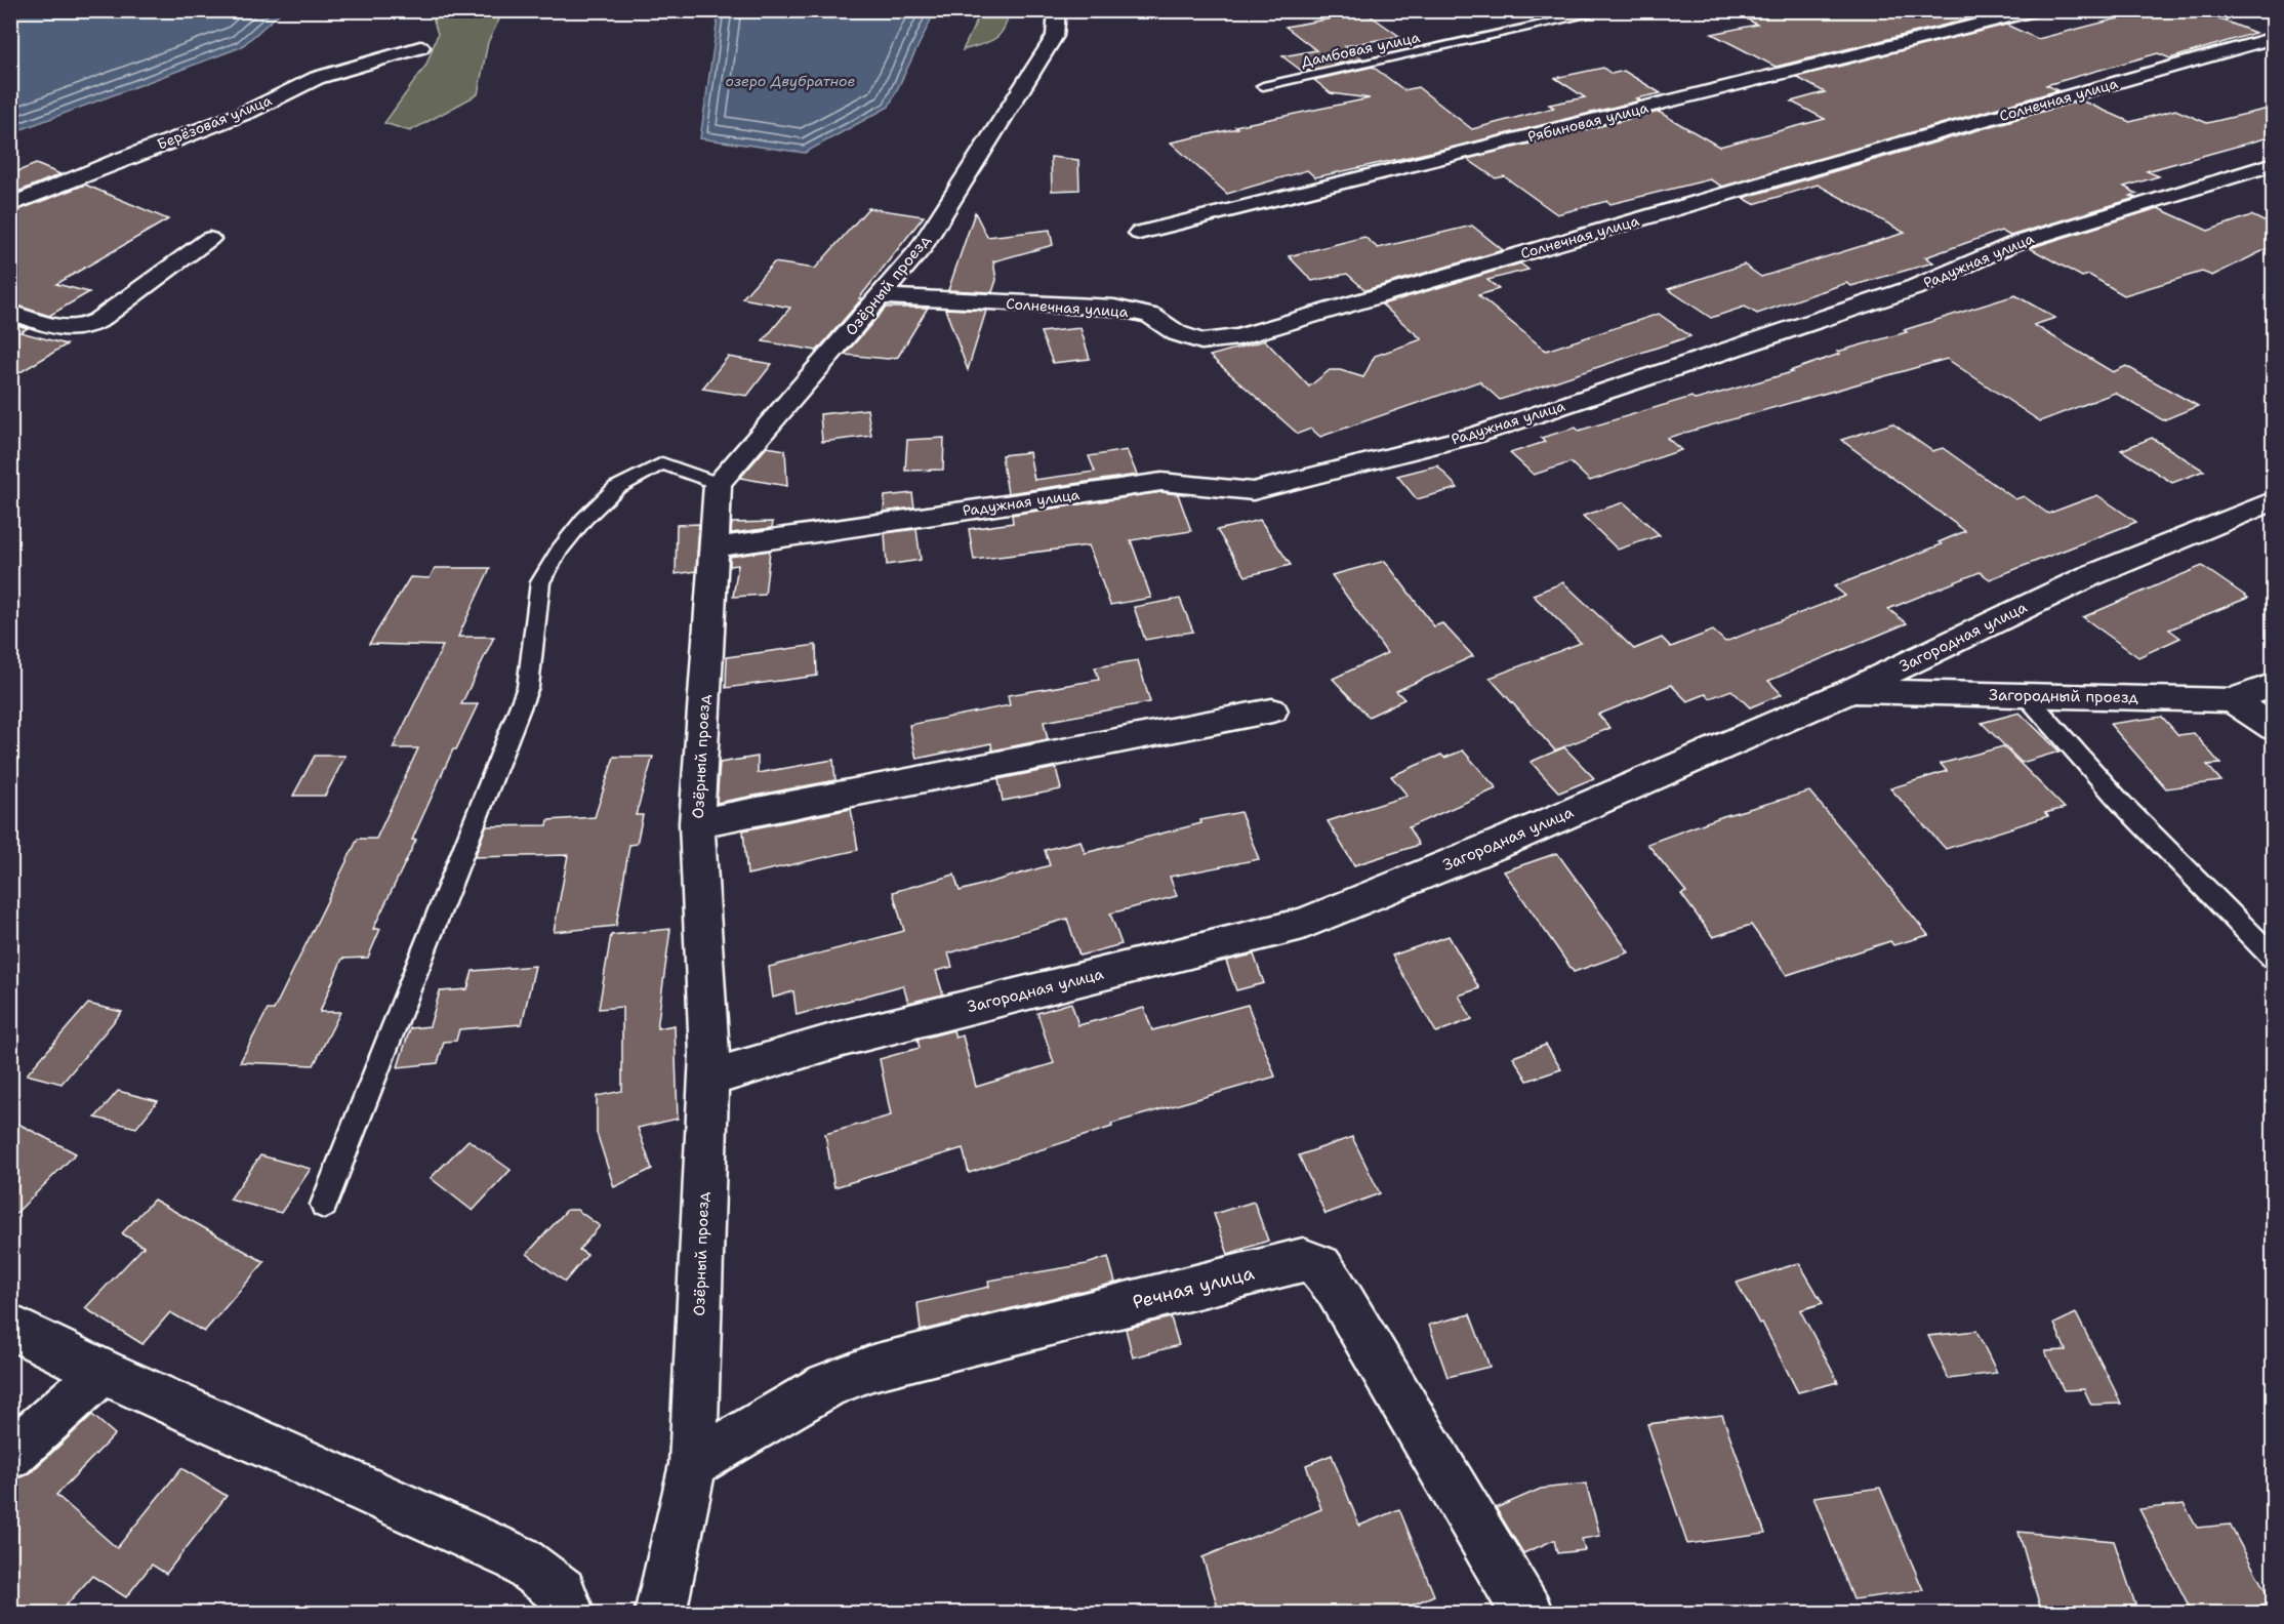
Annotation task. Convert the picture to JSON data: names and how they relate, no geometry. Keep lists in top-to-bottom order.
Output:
{
  "streets": {
    "street": [
      "Солнечная улица",
      "Берёзовая улица",
      "Рябиновая улица",
      "Радужная улица",
      "Озёрный проезд",
      "Загородная улица",
      "Загородный проезд",
      "Речная улица"
    ],
    "lane": ["Дамбовая улица"]
  },
  "crossings": [
    ["Солнечная улица", "Озёрный проезд"],
    ["Радужная улица", "Озёрный проезд"],
    ["Озёрный проезд", "Загородная улица"],
    ["Озёрный проезд", "Речная улица"],
    ["Загородная улица", "Загородный проезд"]
  ],
  "water": ["озеро Двубратное"]
}
